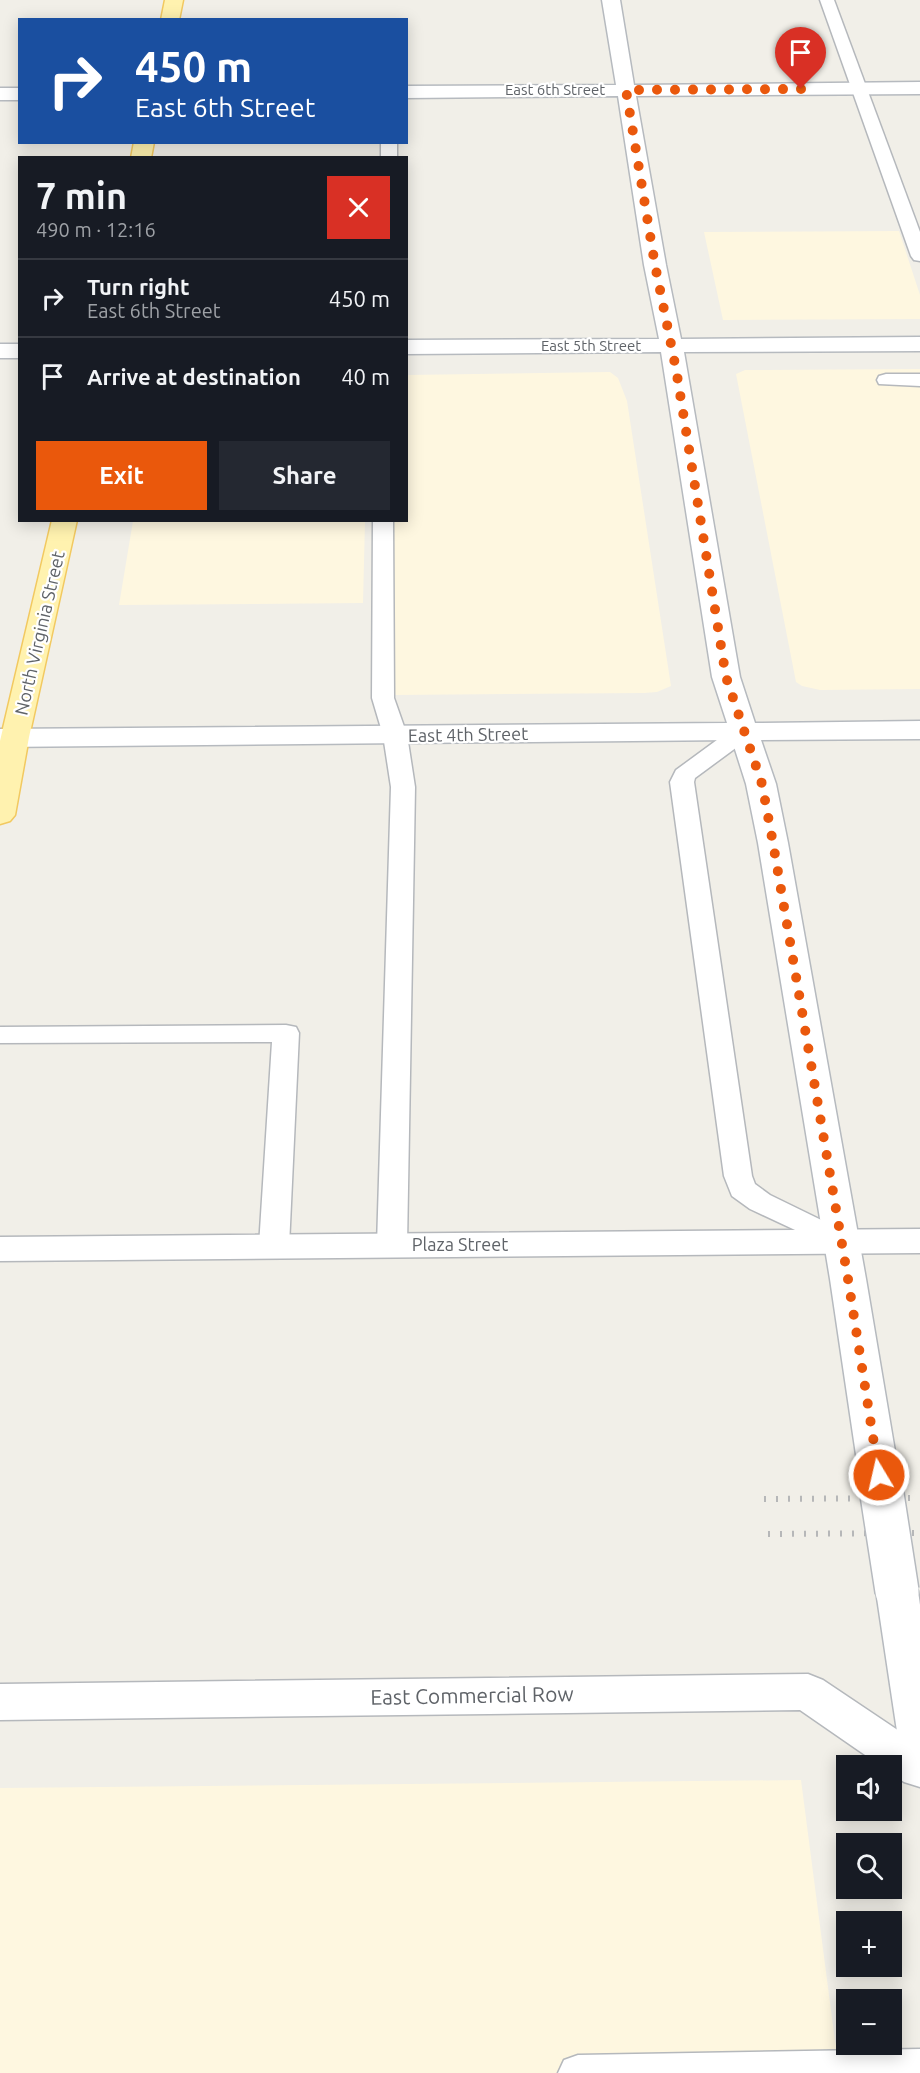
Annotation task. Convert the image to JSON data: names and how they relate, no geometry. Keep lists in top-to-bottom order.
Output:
{
  "streets": {
    "main road": [
      "East 6th Street",
      "East 5th Street",
      "North Virginia Street",
      "East 4th Street",
      "Plaza Street",
      "East Commercial Row"
    ]
  },
  "crossings": [
    ["North Virginia Street", "East 4th Street"]
  ],
  "page": {
    "turn": ["450 m", "East 6th Street"],
    "heading": ["7 min", "490 m · 12:16"],
    "list": [
      {
        "name": "Turn right",
        "note": "East 6th Street",
        "value": "450 m"
      },
      {
        "name": "Arrive at destination",
        "value": "40 m"
      }
    ],
    "buttons": ["Exit", "Share"],
    "map_buttons": ["+", "−"]
  }
}
